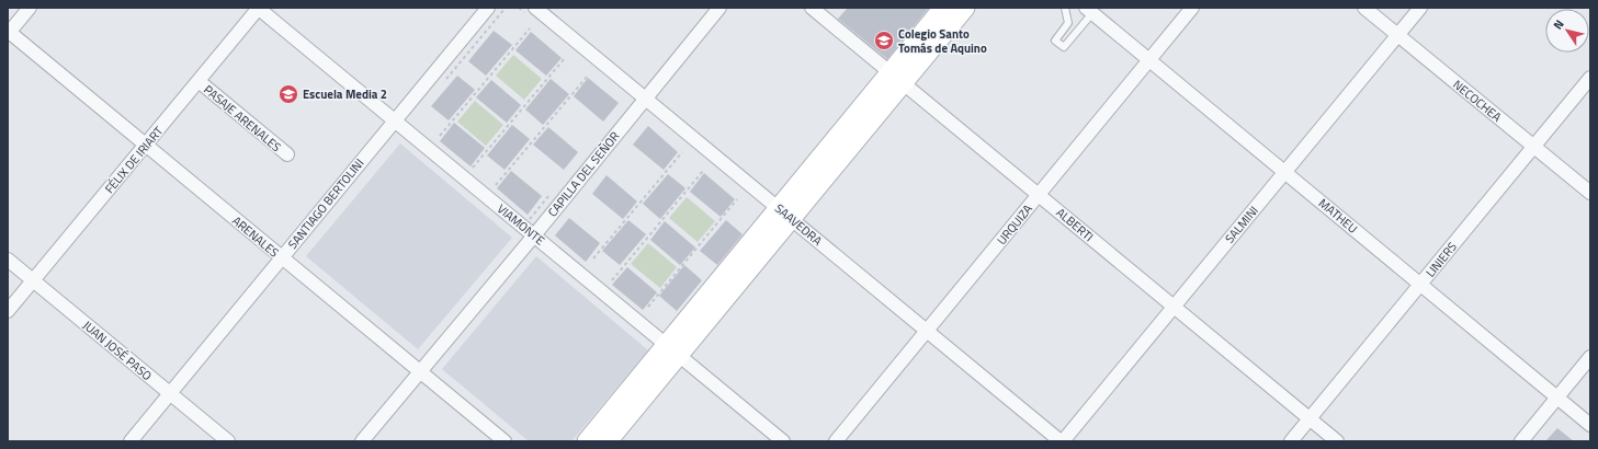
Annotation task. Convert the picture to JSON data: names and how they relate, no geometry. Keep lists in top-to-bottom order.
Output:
{
  "streets": {
    "street": [
      "NECOCHEA",
      "PASAJE ARENALES",
      "FÉLIX DE IRIART",
      "CAPILLA DEL SEÑOR",
      "SANTIAGO BERTOLINI",
      "MATHEU",
      "VIAMONTE",
      "SAAVEDRA",
      "URQUIZA",
      "ALBERTI",
      "SALMINI",
      "ARENALES",
      "LINIERS",
      "JUAN JOSÉ PASO"
    ]
  },
  "crossings": [
    ["NECOCHEA", "SALMINI"],
    ["NECOCHEA", "LINIERS"],
    ["PASAJE ARENALES", "FÉLIX DE IRIART"],
    ["FÉLIX DE IRIART", "VIAMONTE"],
    ["FÉLIX DE IRIART", "ARENALES"],
    ["FÉLIX DE IRIART", "JUAN JOSÉ PASO"],
    ["CAPILLA DEL SEÑOR", "VIAMONTE"],
    ["CAPILLA DEL SEÑOR", "SAAVEDRA"],
    ["CAPILLA DEL SEÑOR", "ARENALES"],
    ["SANTIAGO BERTOLINI", "VIAMONTE"],
    ["SANTIAGO BERTOLINI", "ARENALES"],
    ["SANTIAGO BERTOLINI", "JUAN JOSÉ PASO"],
    ["MATHEU", "URQUIZA"],
    ["MATHEU", "SALMINI"],
    ["MATHEU", "LINIERS"],
    ["SAAVEDRA", "URQUIZA"],
    ["SAAVEDRA", "SALMINI"],
    ["URQUIZA", "ALBERTI"],
    ["ALBERTI", "SALMINI"],
    ["ALBERTI", "LINIERS"]
  ],
  "places": {
    "school or university": ["Colegio Santo Tomás de Aquino", "Escuela Media 2"]
  },
  "north": "top left"
}
